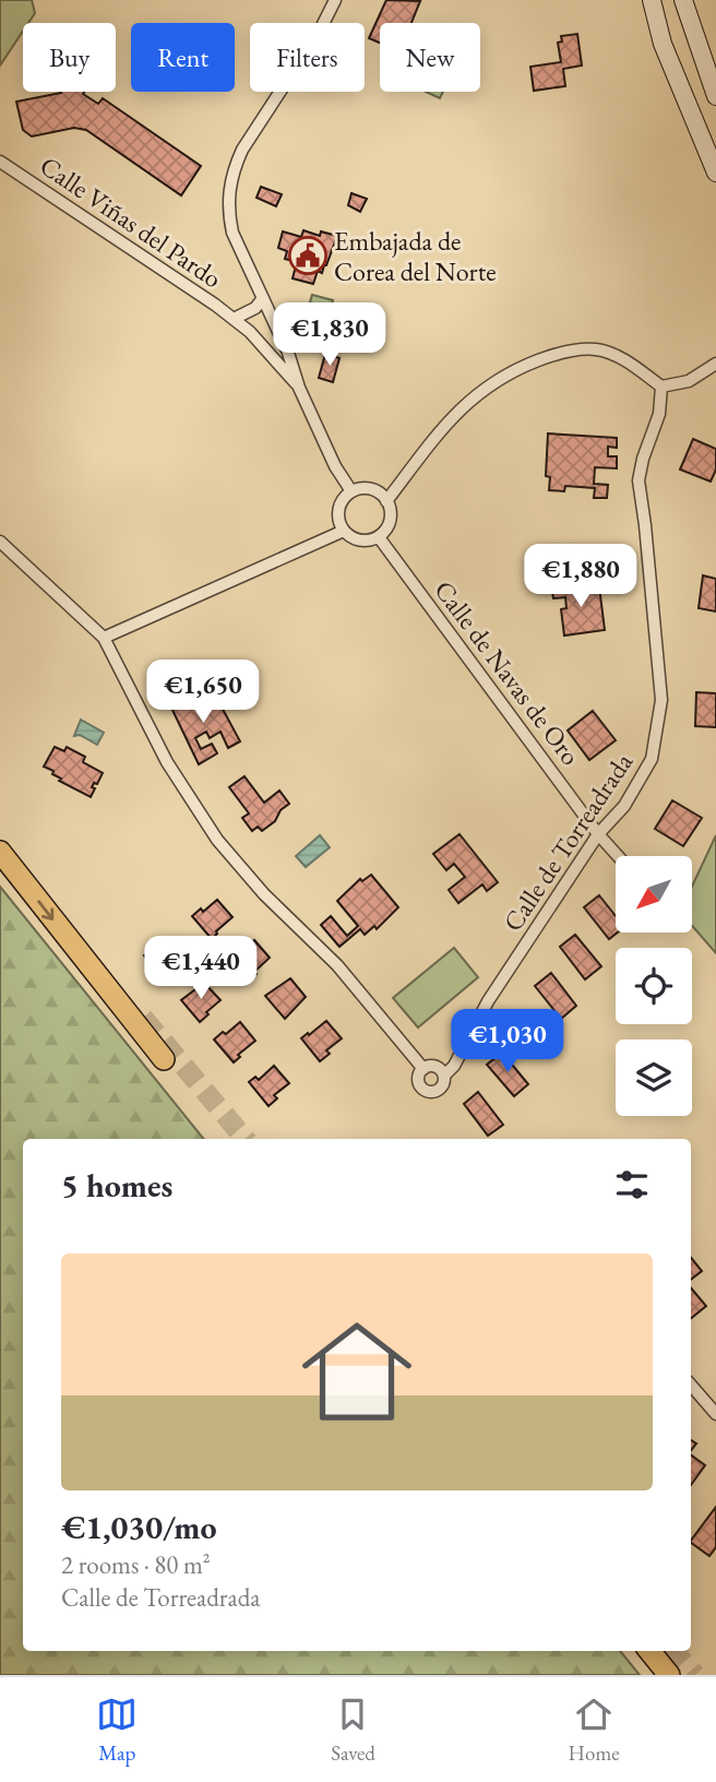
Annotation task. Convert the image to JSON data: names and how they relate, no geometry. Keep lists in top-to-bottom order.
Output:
{
  "streets": {
    "street": ["Calle Viñas del Pardo", "Calle de Navas de Oro", "Calle de Torreadrada"]
  },
  "crossings": [
    ["Calle de Navas de Oro", "Calle de Torreadrada"]
  ],
  "places": {
    "public building": ["Embajada de Corea del Norte"]
  },
  "north": "bottom left",
  "page": {
    "chip": [
      "Buy",
      "Rent",
      "Filters",
      "New"
    ],
    "price": [
      "€1,830",
      "€1,880",
      "€1,650",
      "€1,440",
      "€1,030"
    ],
    "heading": "5 homes",
    "list": [
      {
        "name": "€1,030/mo",
        "note": "2 rooms · 80 m² · Calle de Torreadrada"
      }
    ],
    "tabs": ["Map", "Saved", "Home"]
  }
}
